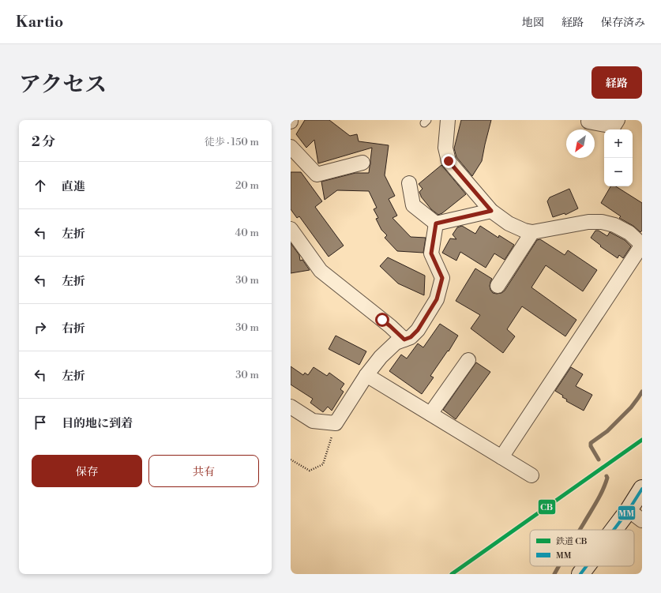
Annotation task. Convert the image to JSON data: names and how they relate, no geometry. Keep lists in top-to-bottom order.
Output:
{
  "lines": ["rail line CB", "transit line MM"],
  "legend": ["鉄道 CB", "MM"],
  "north": "bottom left",
  "page": {
    "header": "Kartio",
    "nav": ["地図", "経路", "保存済み"],
    "title": "アクセス",
    "buttons": [
      "経路",
      ["保存", "共有"]
    ],
    "heading": ["2 分", "徒歩 · 150 m"],
    "map_buttons": ["+", "−"],
    "list": [
      ["直進", "20 m"],
      ["左折", "40 m"],
      ["左折", "30 m"],
      ["右折", "30 m"],
      ["左折", "30 m"],
      "目的地に到着"
    ]
  }
}
